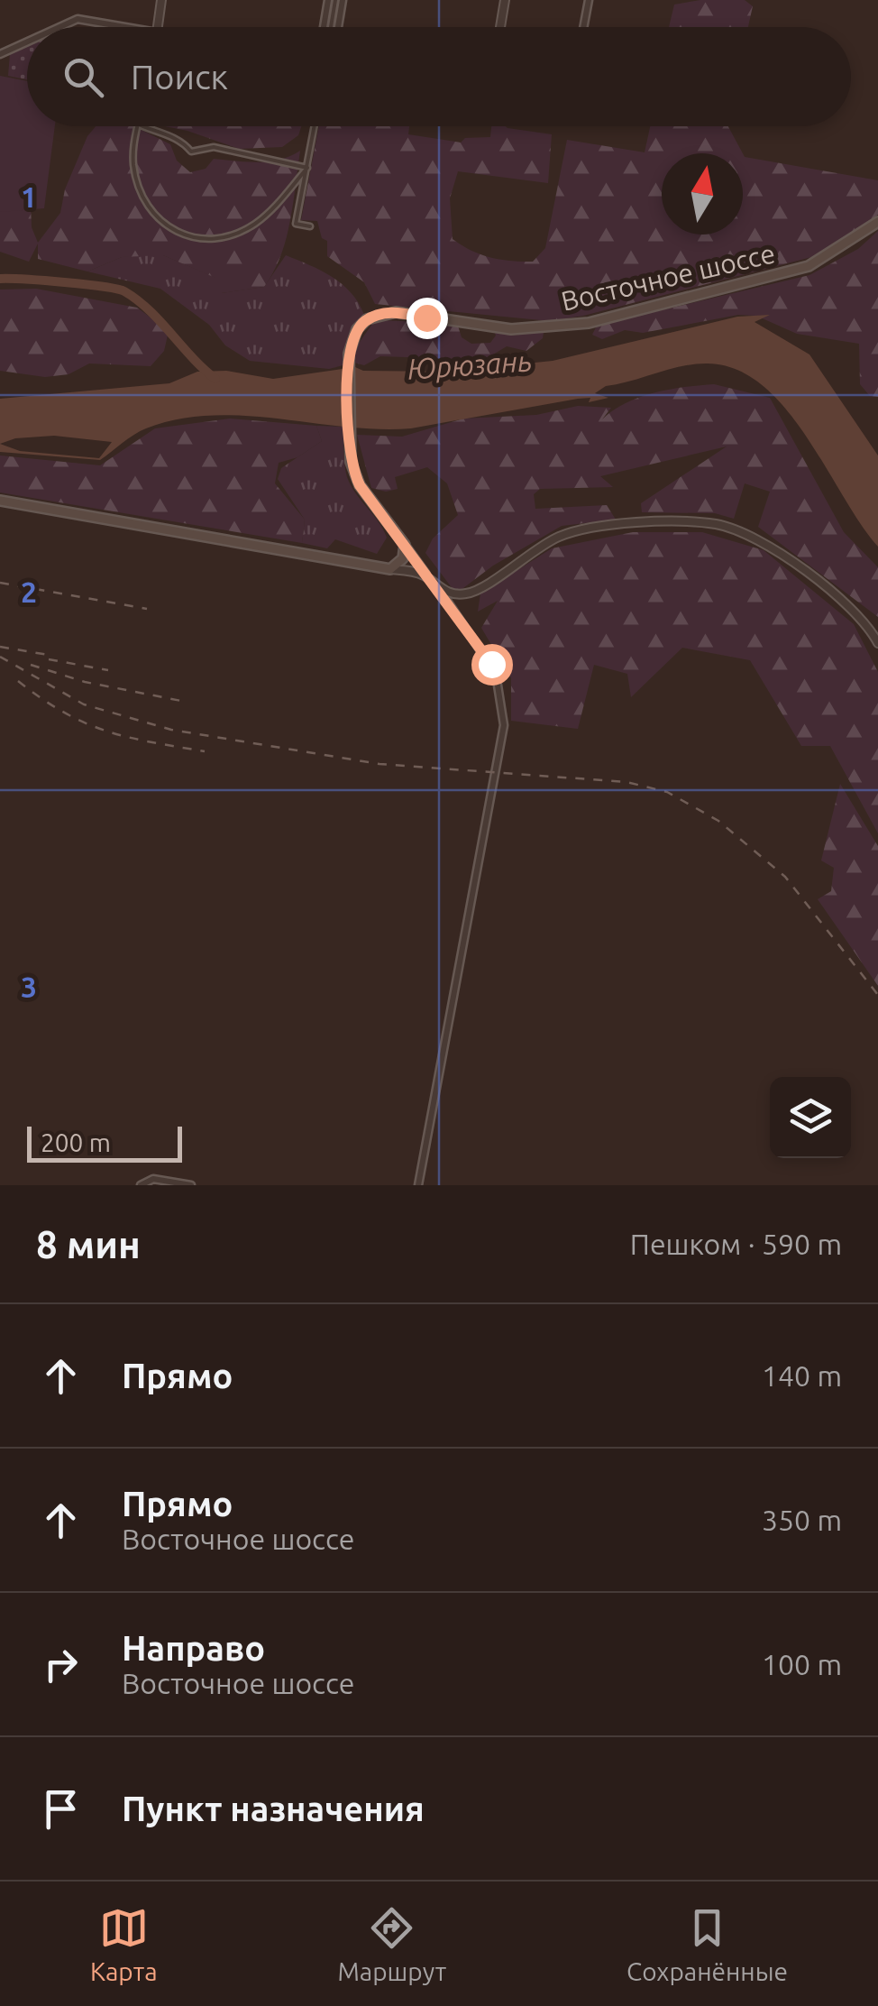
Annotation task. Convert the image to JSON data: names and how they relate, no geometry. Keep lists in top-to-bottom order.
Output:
{
  "streets": {
    "main road": ["Восточное шоссе"]
  },
  "water": ["Юрюзань"],
  "scale_bar": "200 m",
  "north": "top",
  "page": {
    "search": "Поиск",
    "scale": "200 m",
    "heading": ["8 мин", "Пешком · 590 m"],
    "list": [
      ["Прямо", "140 m"],
      ["Прямо", "Восточное шоссе", "350 m"],
      ["Направо", "Восточное шоссе", "100 m"],
      "Пункт назначения"
    ],
    "nav": ["Карта", "Маршрут", "Сохранённые"]
  },
  "grid": {
    "rows": ["1", "2", "3"]
  }
}
